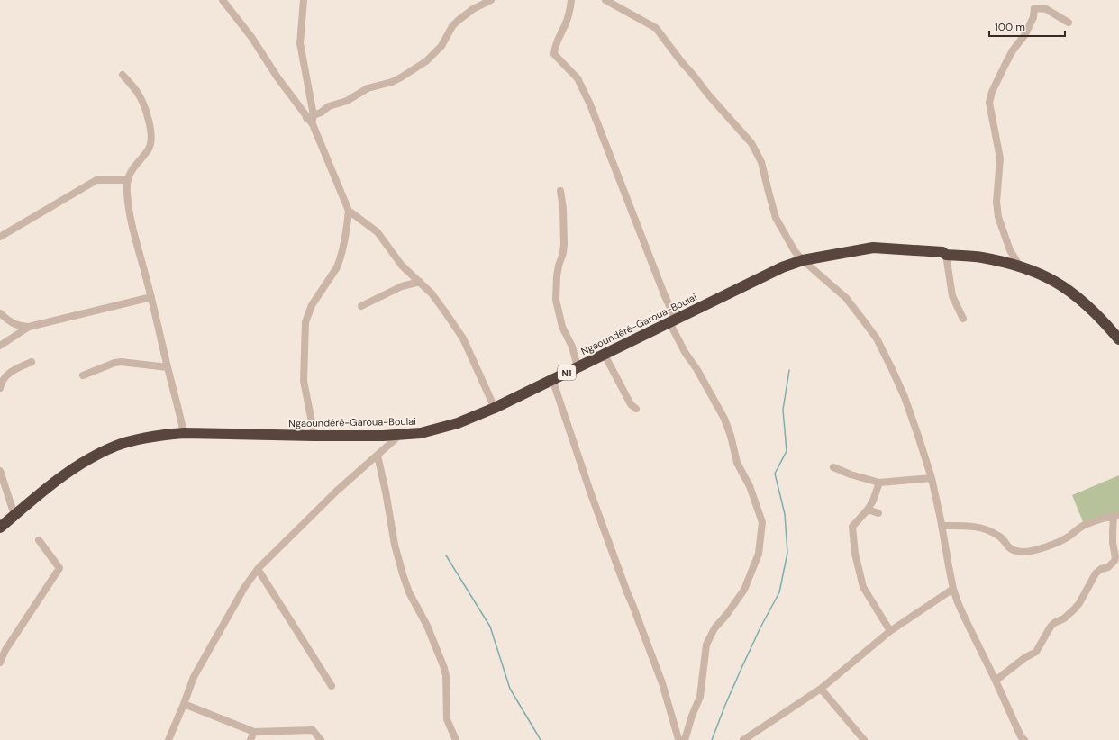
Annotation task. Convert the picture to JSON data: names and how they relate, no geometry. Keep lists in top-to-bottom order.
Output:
{
  "streets": {
    "highway": ["Ngaoundéré-Garoua-Boulai", "N1"]
  },
  "scale_bar": "100 m"
}
